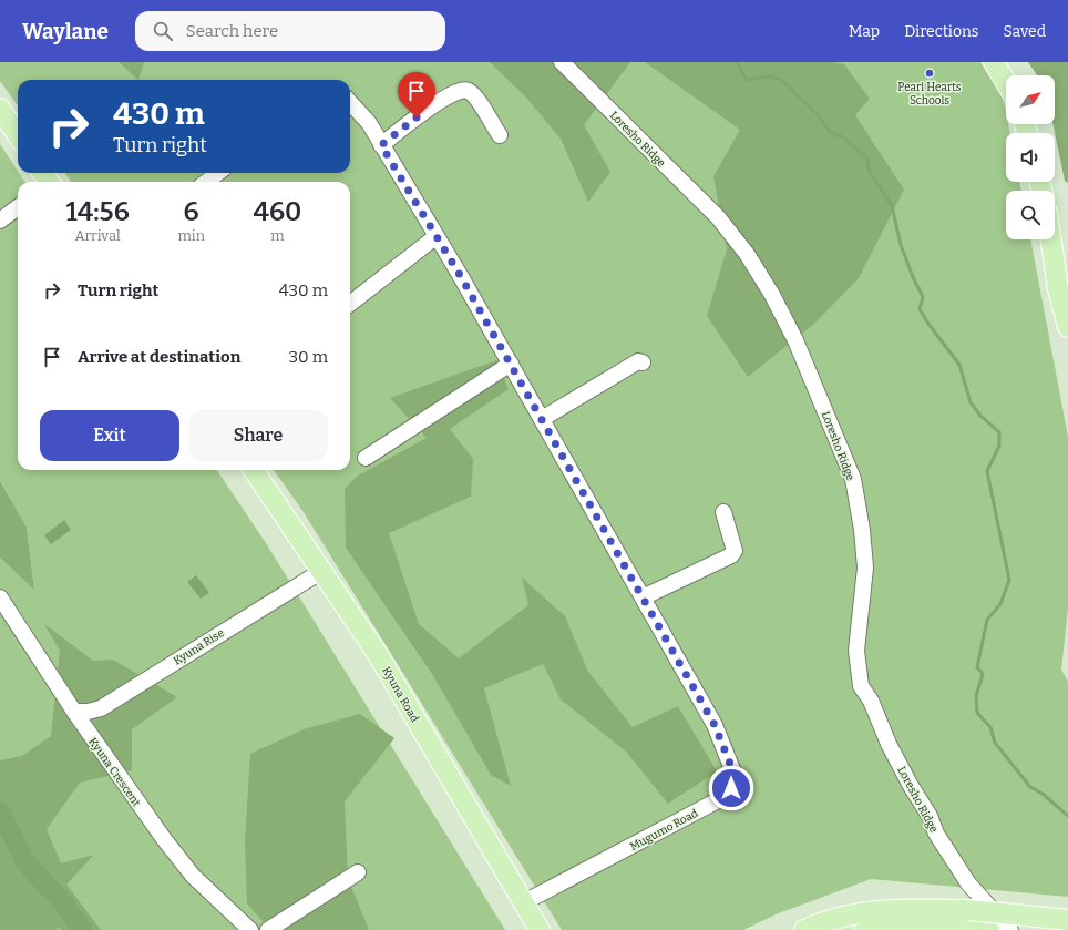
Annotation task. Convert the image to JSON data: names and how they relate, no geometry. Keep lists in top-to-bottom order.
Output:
{
  "streets": {
    "main road": ["Kyuna Road"],
    "street": [
      "Loresho Ridge",
      "Kyuna Rise",
      "Kyuna Crescent",
      "Mugumo Road"
    ]
  },
  "crossings": [
    ["Kyuna Rise", "Kyuna Road"],
    ["Kyuna Rise", "Kyuna Crescent"],
    ["Kyuna Road", "Mugumo Road"]
  ],
  "places": ["Pearl Hearts Schools"],
  "north": "top right",
  "page": {
    "header": "Waylane",
    "search": "Search here",
    "nav": ["Map", "Directions", "Saved"],
    "turn": ["430 m", "Turn right"],
    "eta": [
      "14:56",
      "Arrival",
      "6",
      "min",
      "460",
      "m"
    ],
    "list": [
      {
        "name": "Turn right",
        "value": "430 m"
      },
      {
        "name": "Arrive at destination",
        "value": "30 m"
      }
    ],
    "buttons": ["Exit", "Share"]
  }
}
